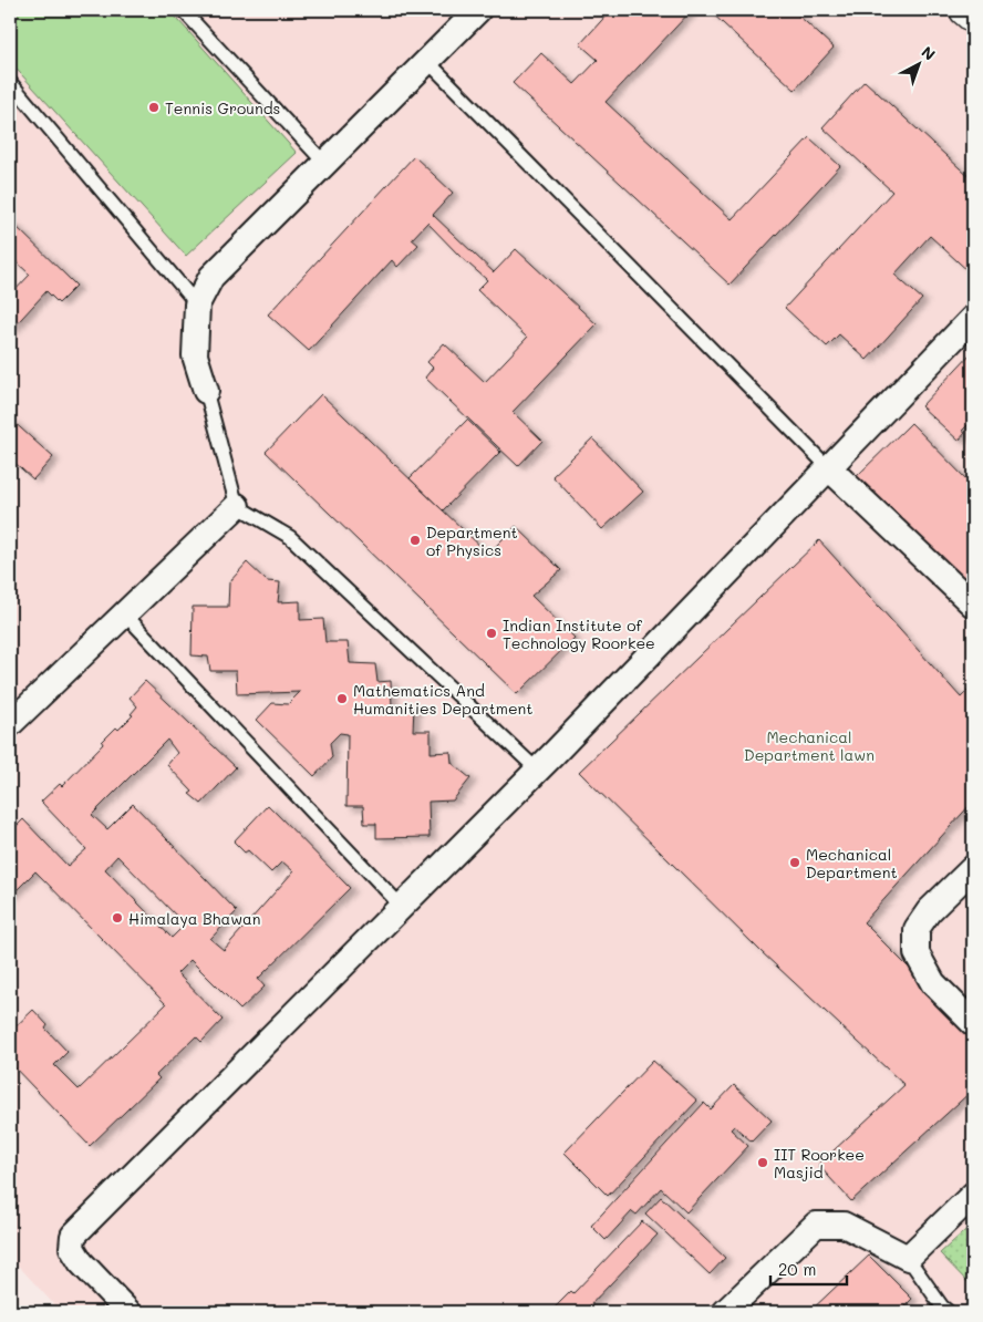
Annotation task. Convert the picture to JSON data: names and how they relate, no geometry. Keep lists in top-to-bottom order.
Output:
{
  "parks": ["Mechanical Department lawn"],
  "places": [
    "Tennis Grounds",
    "Department of Physics",
    "Indian Institute of Technology Roorkee",
    "Mathematics And Humanities Department",
    "Mechanical Department",
    "Himalaya Bhawan",
    "IIT Roorkee Masjid"
  ],
  "scale_bar": "20 m",
  "north": "top right"
}
